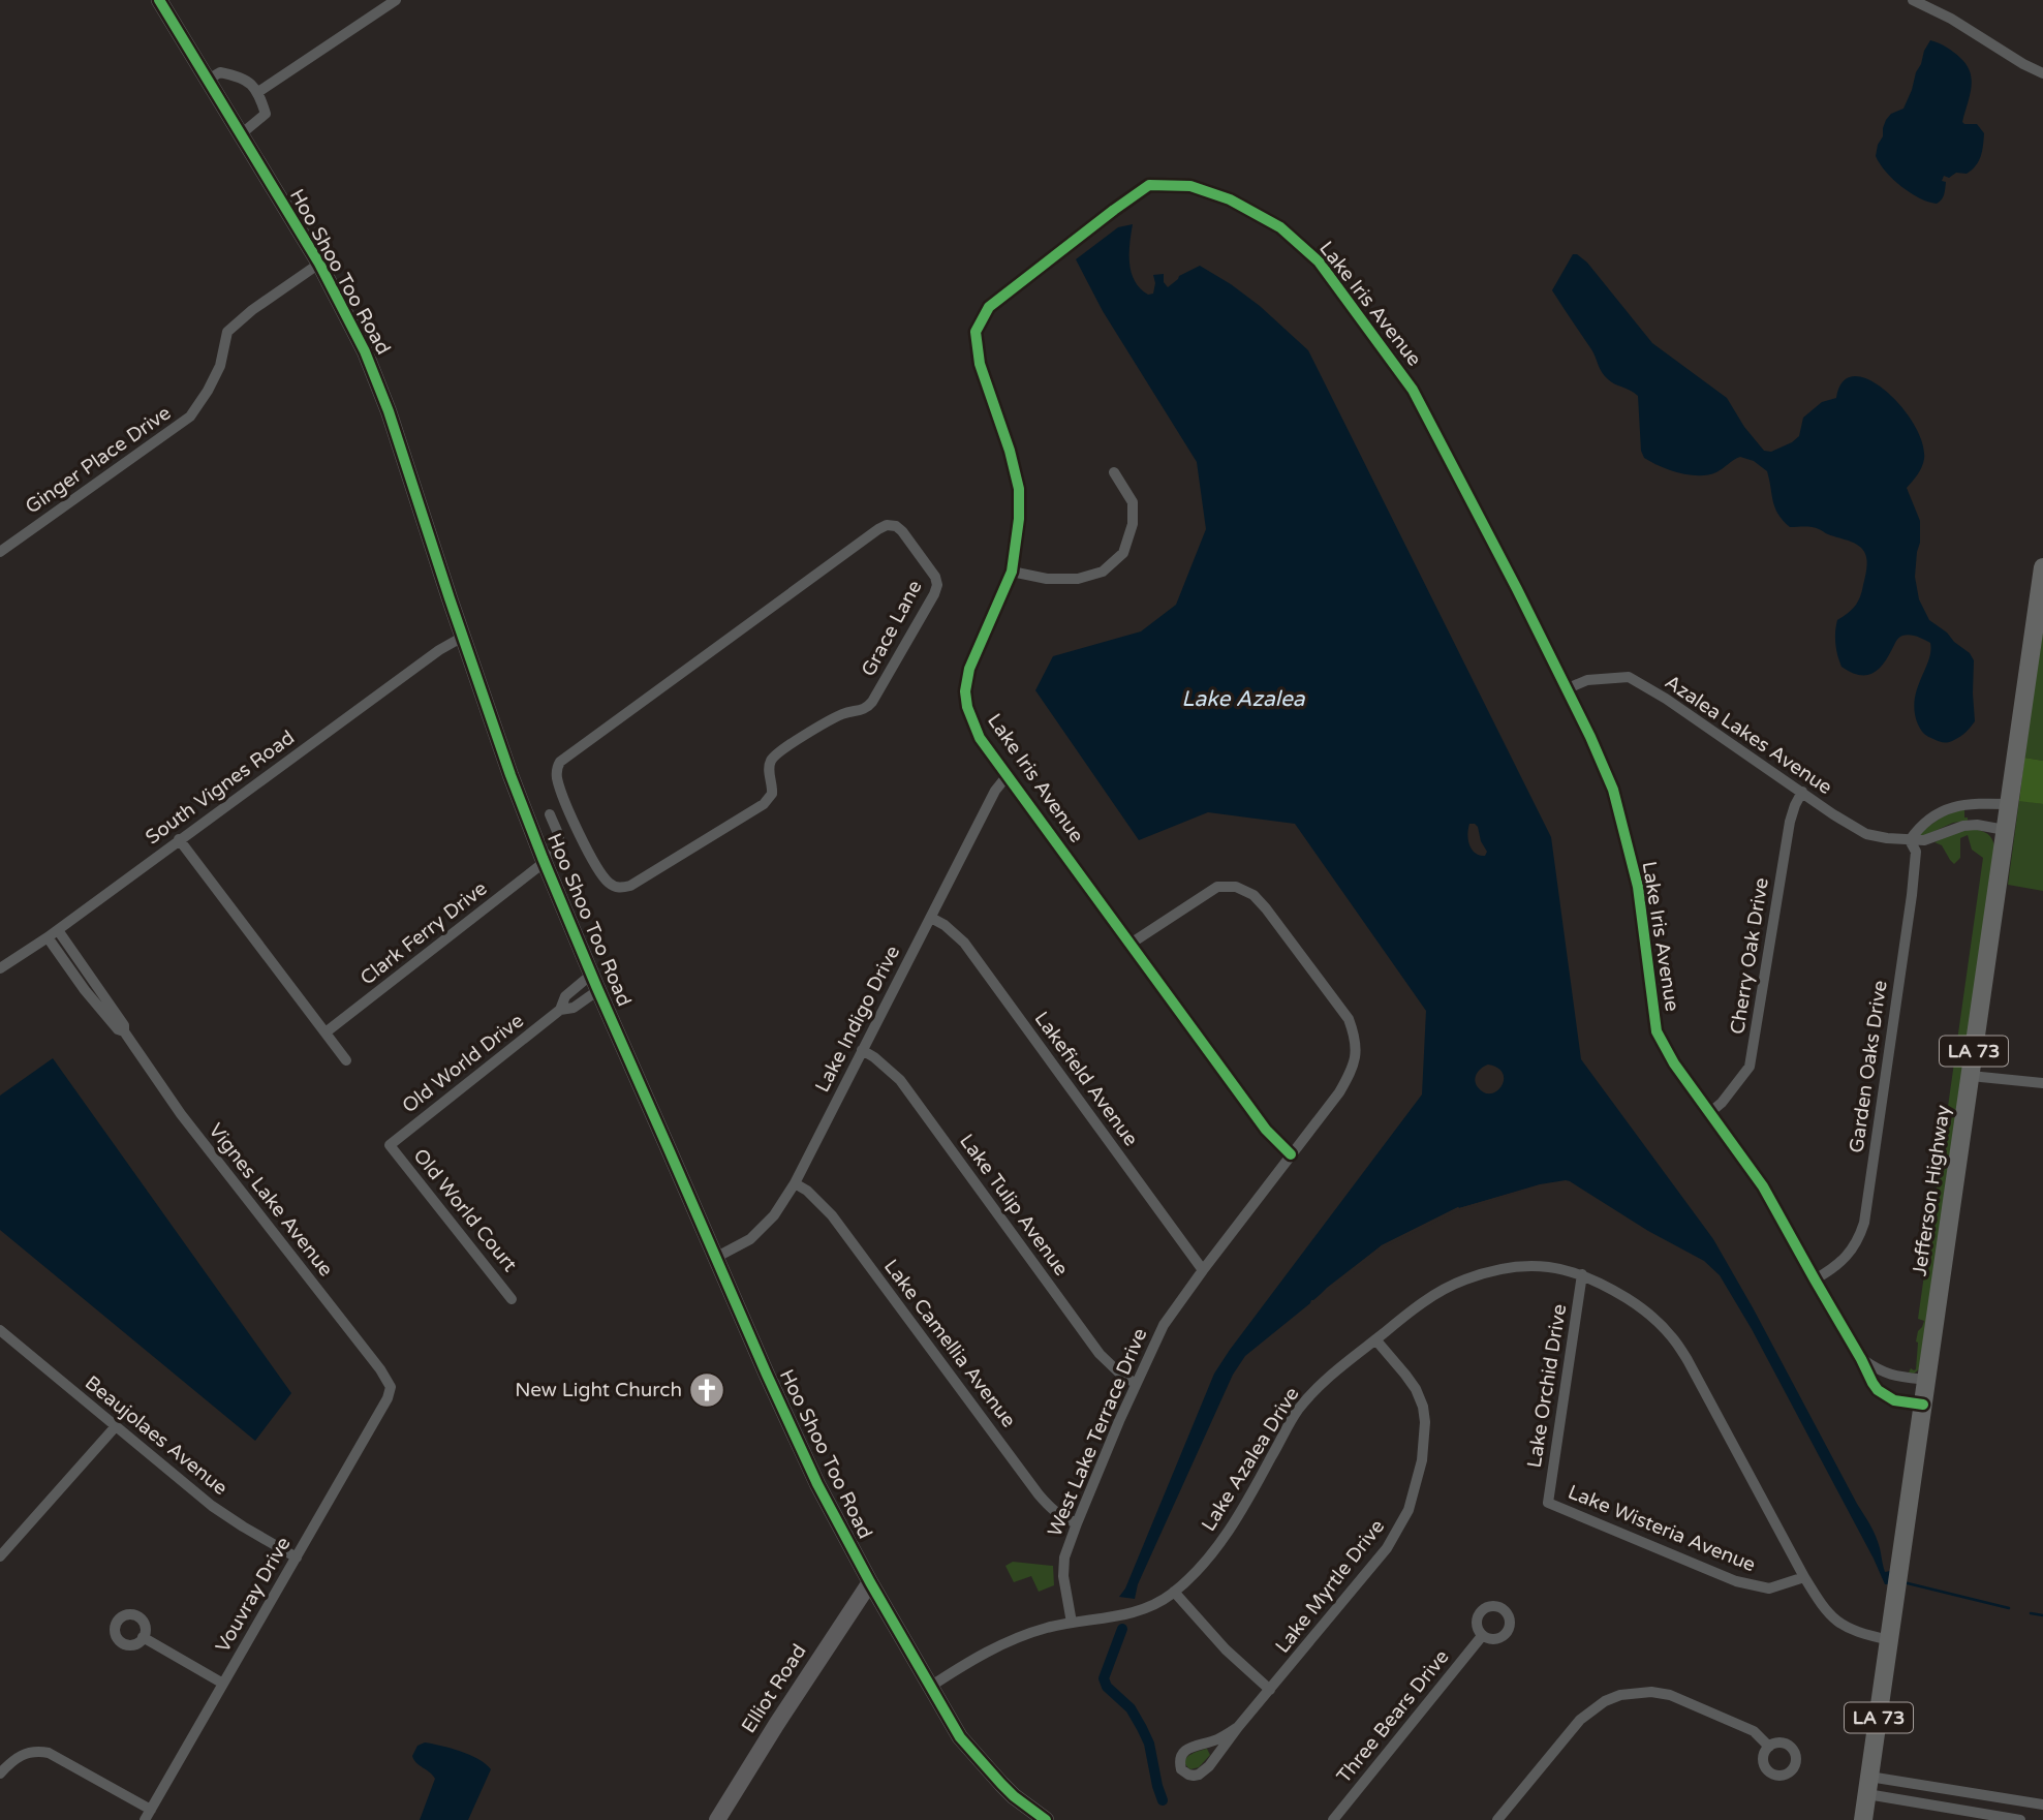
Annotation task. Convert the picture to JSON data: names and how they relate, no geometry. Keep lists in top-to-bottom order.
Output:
{
  "streets": {
    "main road": ["LA 73", "Jefferson Highway"],
    "street": [
      "Hoo Shoo Too Road",
      "Lake Iris Avenue",
      "Ginger Place Drive",
      "Grace Lane",
      "Azalea Lakes Avenue",
      "South Vignes Road",
      "Clark Ferry Drive",
      "Cherry Oak Drive",
      "Lake Indigo Drive",
      "Old World Drive",
      "Garden Oaks Drive",
      "Lakefield Avenue",
      "Vignes Lake Avenue",
      "Lake Tulip Avenue",
      "Old World Court",
      "Lake Camellia Avenue",
      "Lake Orchid Drive",
      "West Lake Terrace Drive",
      "Beaujolaes Avenue",
      "Lake Azalea Drive",
      "Lake Wisteria Avenue",
      "Lake Myrtle Drive",
      "Vouvray Drive",
      "Elliot Road",
      "Three Bears Drive"
    ]
  },
  "crossings": [
    ["Hoo Shoo Too Road", "Ginger Place Drive"],
    ["Hoo Shoo Too Road", "South Vignes Road"],
    ["Hoo Shoo Too Road", "Clark Ferry Drive"],
    ["Hoo Shoo Too Road", "Lake Indigo Drive"],
    ["Hoo Shoo Too Road", "Old World Drive"],
    ["Hoo Shoo Too Road", "Lake Azalea Drive"],
    ["Hoo Shoo Too Road", "Elliot Road"],
    ["Lake Iris Avenue", "Azalea Lakes Avenue"],
    ["Lake Iris Avenue", "Cherry Oak Drive"],
    ["Lake Iris Avenue", "Lake Indigo Drive"],
    ["Lake Iris Avenue", "Garden Oaks Drive"],
    ["Lake Iris Avenue", "Jefferson Highway"],
    ["Lake Iris Avenue", "West Lake Terrace Drive"],
    ["Azalea Lakes Avenue", "Cherry Oak Drive"],
    ["Azalea Lakes Avenue", "Garden Oaks Drive"],
    ["Azalea Lakes Avenue", "Jefferson Highway"],
    ["South Vignes Road", "Vignes Lake Avenue"],
    ["Lake Indigo Drive", "Lakefield Avenue"],
    ["Lake Indigo Drive", "Lake Tulip Avenue"],
    ["Lake Indigo Drive", "Lake Camellia Avenue"],
    ["Old World Drive", "Old World Court"],
    ["Lakefield Avenue", "West Lake Terrace Drive"],
    ["Jefferson Highway", "Lake Azalea Drive"],
    ["Vignes Lake Avenue", "Vouvray Drive"],
    ["Lake Tulip Avenue", "West Lake Terrace Drive"],
    ["Lake Camellia Avenue", "West Lake Terrace Drive"],
    ["Lake Orchid Drive", "Lake Azalea Drive"],
    ["Lake Orchid Drive", "Lake Wisteria Avenue"],
    ["West Lake Terrace Drive", "Lake Azalea Drive"],
    ["Beaujolaes Avenue", "Vouvray Drive"],
    ["Lake Azalea Drive", "Lake Wisteria Avenue"],
    ["Lake Azalea Drive", "Lake Myrtle Drive"]
  ],
  "water": ["Lake Azalea"],
  "places": {
    "church": ["New Light Church"]
  }
}
